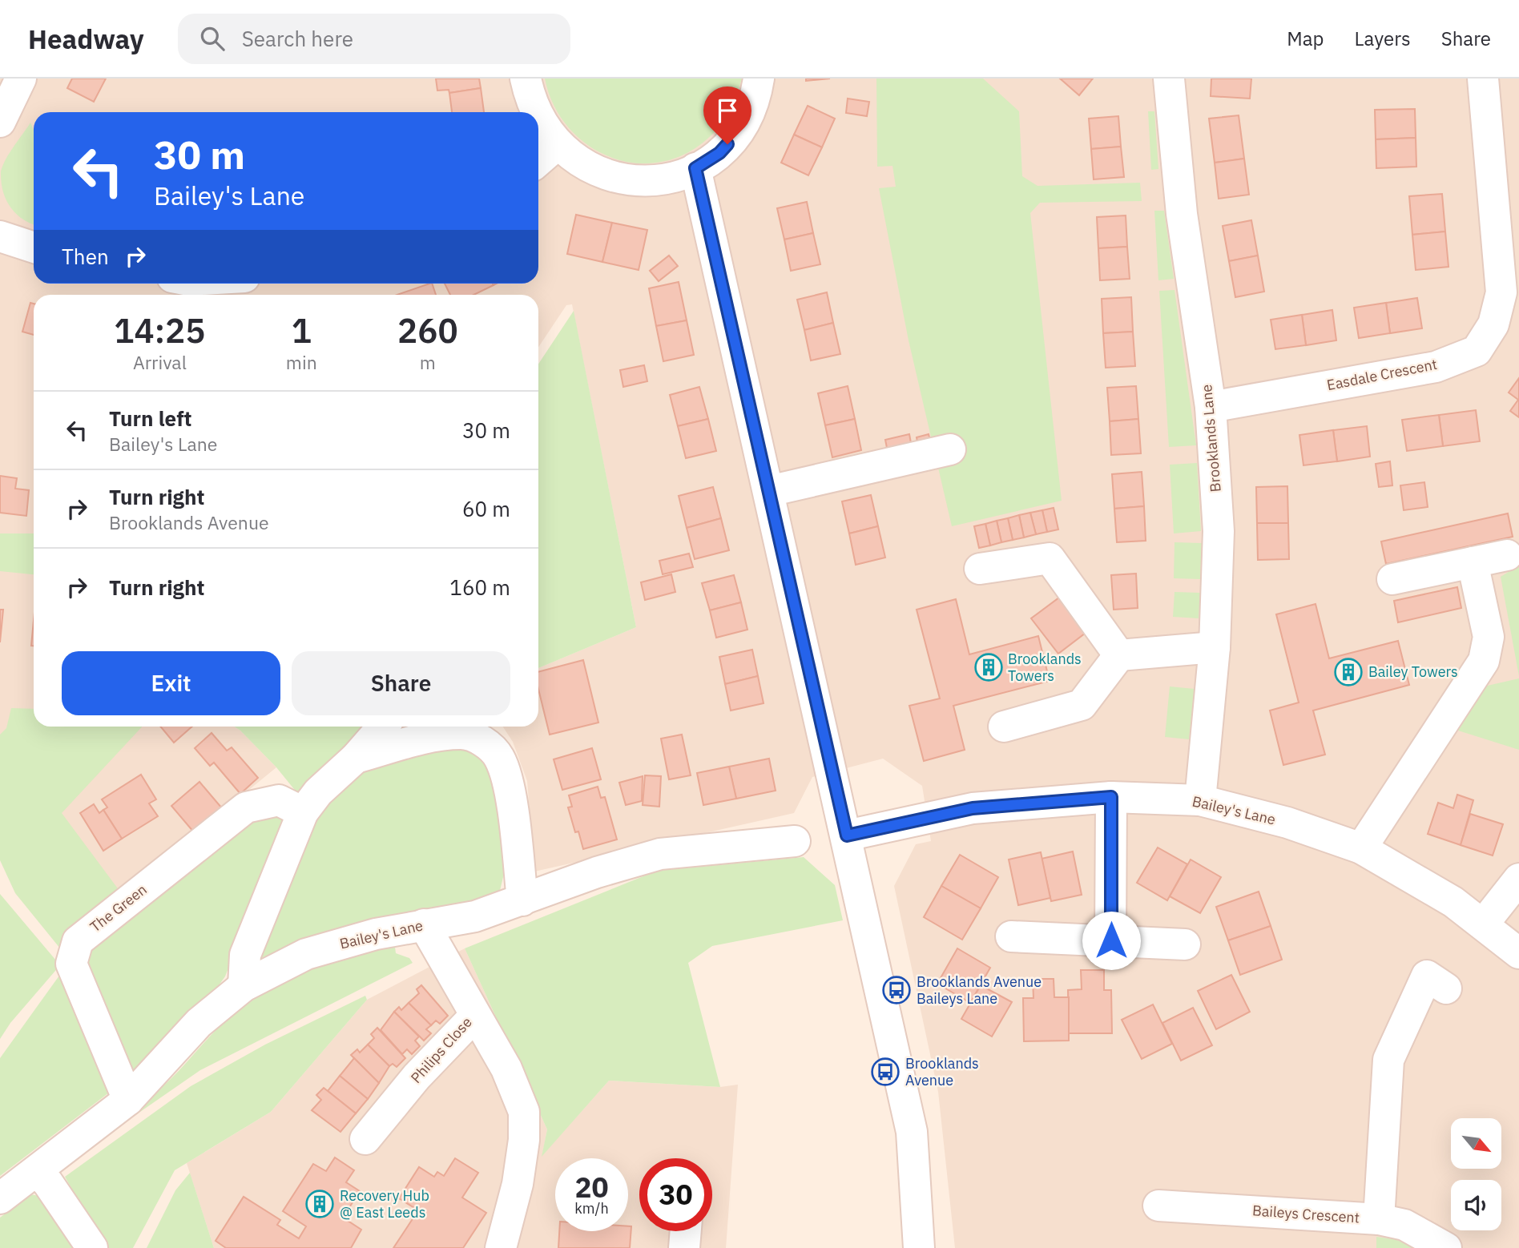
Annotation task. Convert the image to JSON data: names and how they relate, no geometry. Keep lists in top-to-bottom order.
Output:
{
  "streets": {
    "street": [
      "Easdale Crescent",
      "Brooklands Lane",
      "Bailey's Lane",
      "The Green",
      "Philips Close",
      "Baileys Crescent"
    ]
  },
  "crossings": [
    ["Easdale Crescent", "Brooklands Lane"],
    ["Brooklands Lane", "Bailey's Lane"],
    ["Bailey's Lane", "The Green"],
    ["Bailey's Lane", "Philips Close"]
  ],
  "places": {
    "building": ["Brooklands Towers", "Bailey Towers", "Recovery Hub @ East Leeds"],
    "bus stop": ["Brooklands Avenue Baileys Lane", "Brooklands Avenue"]
  },
  "north": "bottom right",
  "page": {
    "header": "Headway",
    "search": "Search here",
    "nav": ["Map", "Layers", "Share"],
    "turn": ["30 m", "Bailey's Lane"],
    "then": "Then",
    "eta": [
      "14:25",
      "Arrival",
      "1",
      "min",
      "260",
      "m"
    ],
    "list": [
      {
        "name": "Turn left",
        "note": "Bailey's Lane",
        "value": "30 m"
      },
      {
        "name": "Turn right",
        "note": "Brooklands Avenue",
        "value": "60 m"
      },
      {
        "name": "Turn right",
        "value": "160 m"
      }
    ],
    "buttons": ["Exit", "Share"],
    "speed": "20 km/h",
    "limit": "30"
  }
}
